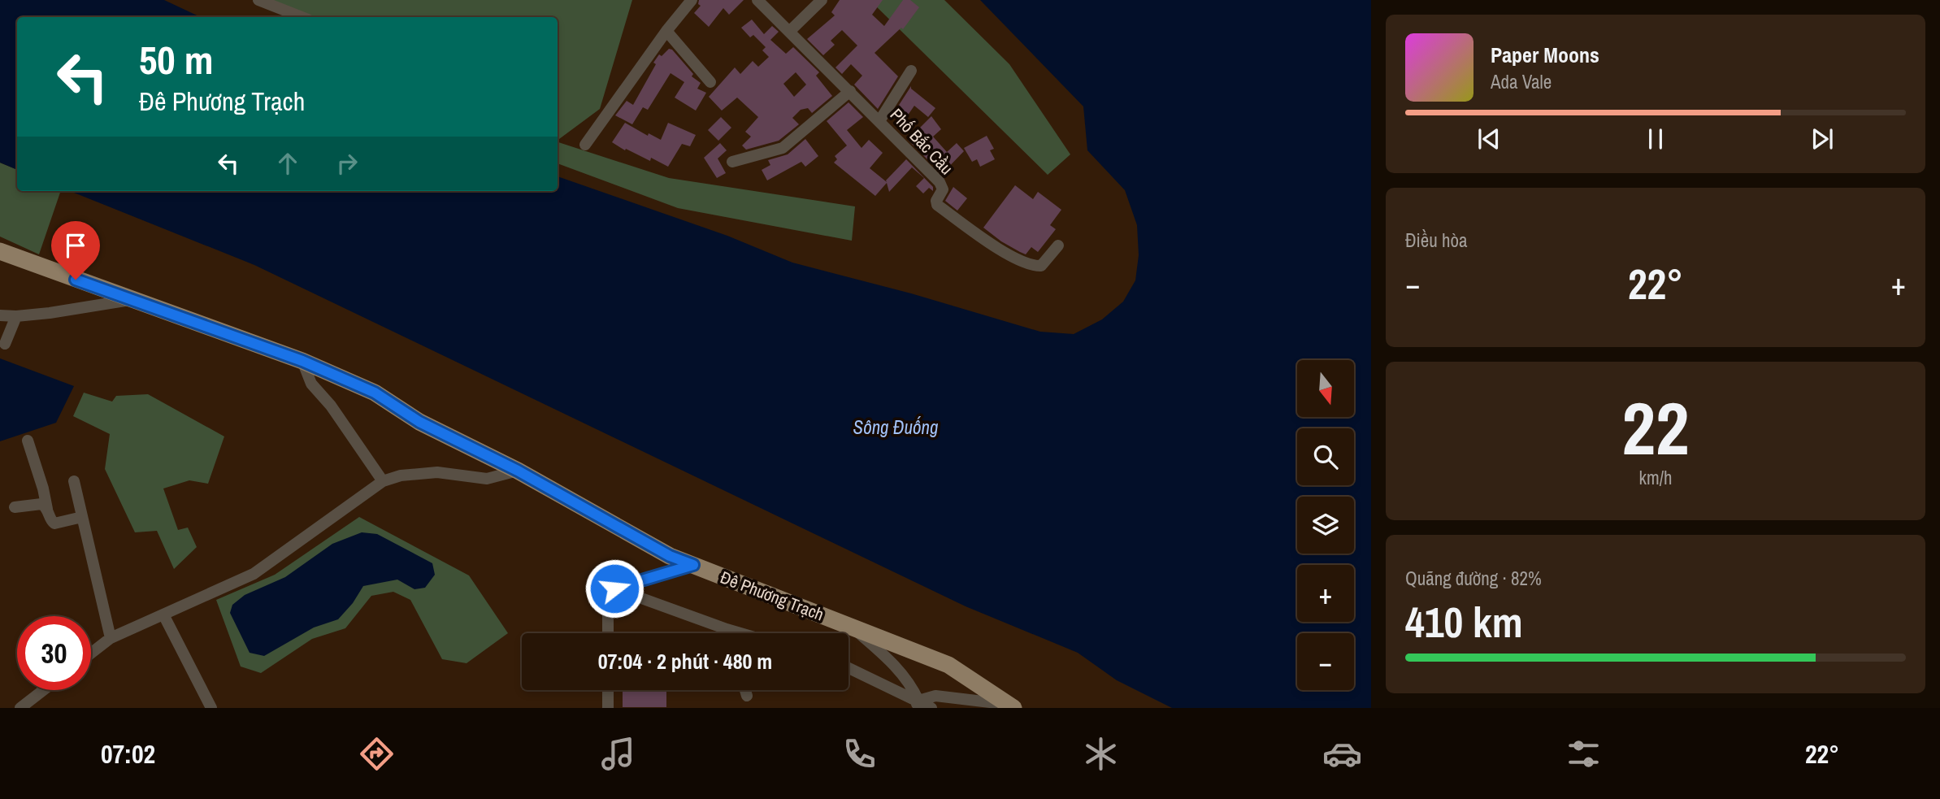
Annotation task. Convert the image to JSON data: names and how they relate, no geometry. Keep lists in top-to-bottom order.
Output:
{
  "streets": {
    "main road": ["Đê Phương Trạch"],
    "street": ["Phố Bắc Cầu"]
  },
  "water": ["Sông Đuống"],
  "north": "bottom",
  "page": {
    "turn": ["50 m", "Đê Phương Trạch"],
    "song": ["Paper Moons", "Ada Vale"],
    "tile": [
      "Điều hòa",
      ["22", "km/h"],
      ["Quãng đường · 82%", "410 km"]
    ],
    "heat": ["−", "22°", "+"],
    "map_buttons": ["+", "−"],
    "limit": "30",
    "trip": "07:04 · 2 phút · 480 m",
    "tabs": ["07:02", "22°"]
  }
}
